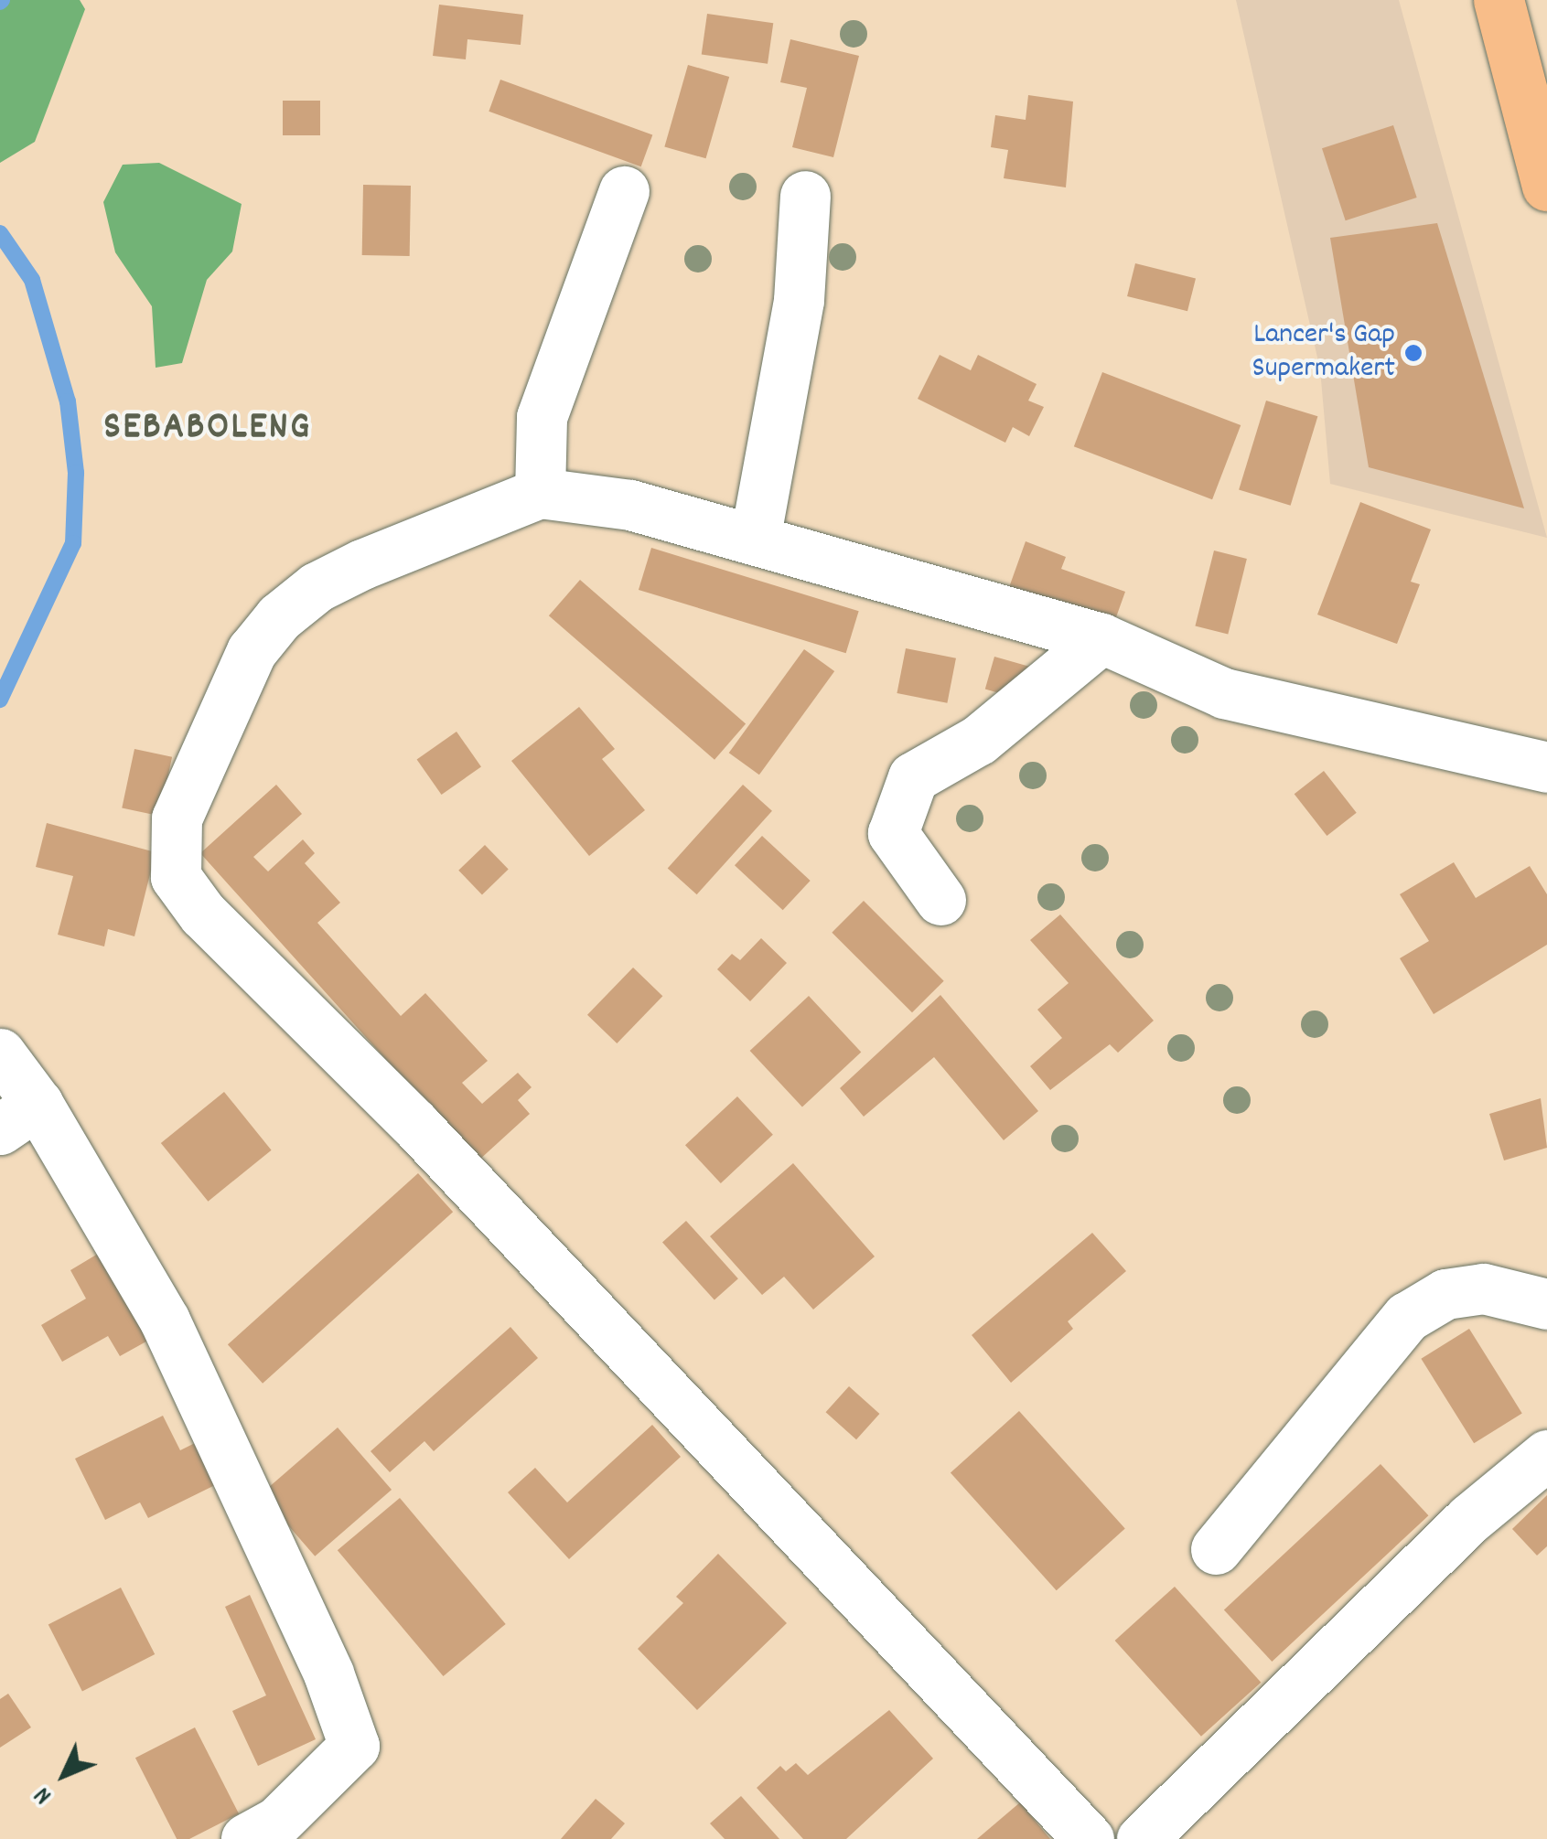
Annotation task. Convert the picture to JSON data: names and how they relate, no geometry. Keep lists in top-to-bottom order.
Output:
{
  "districts": ["SEBABOLENG"],
  "places": ["Lancer's Gap Supermakert"],
  "north": "bottom left"
}
